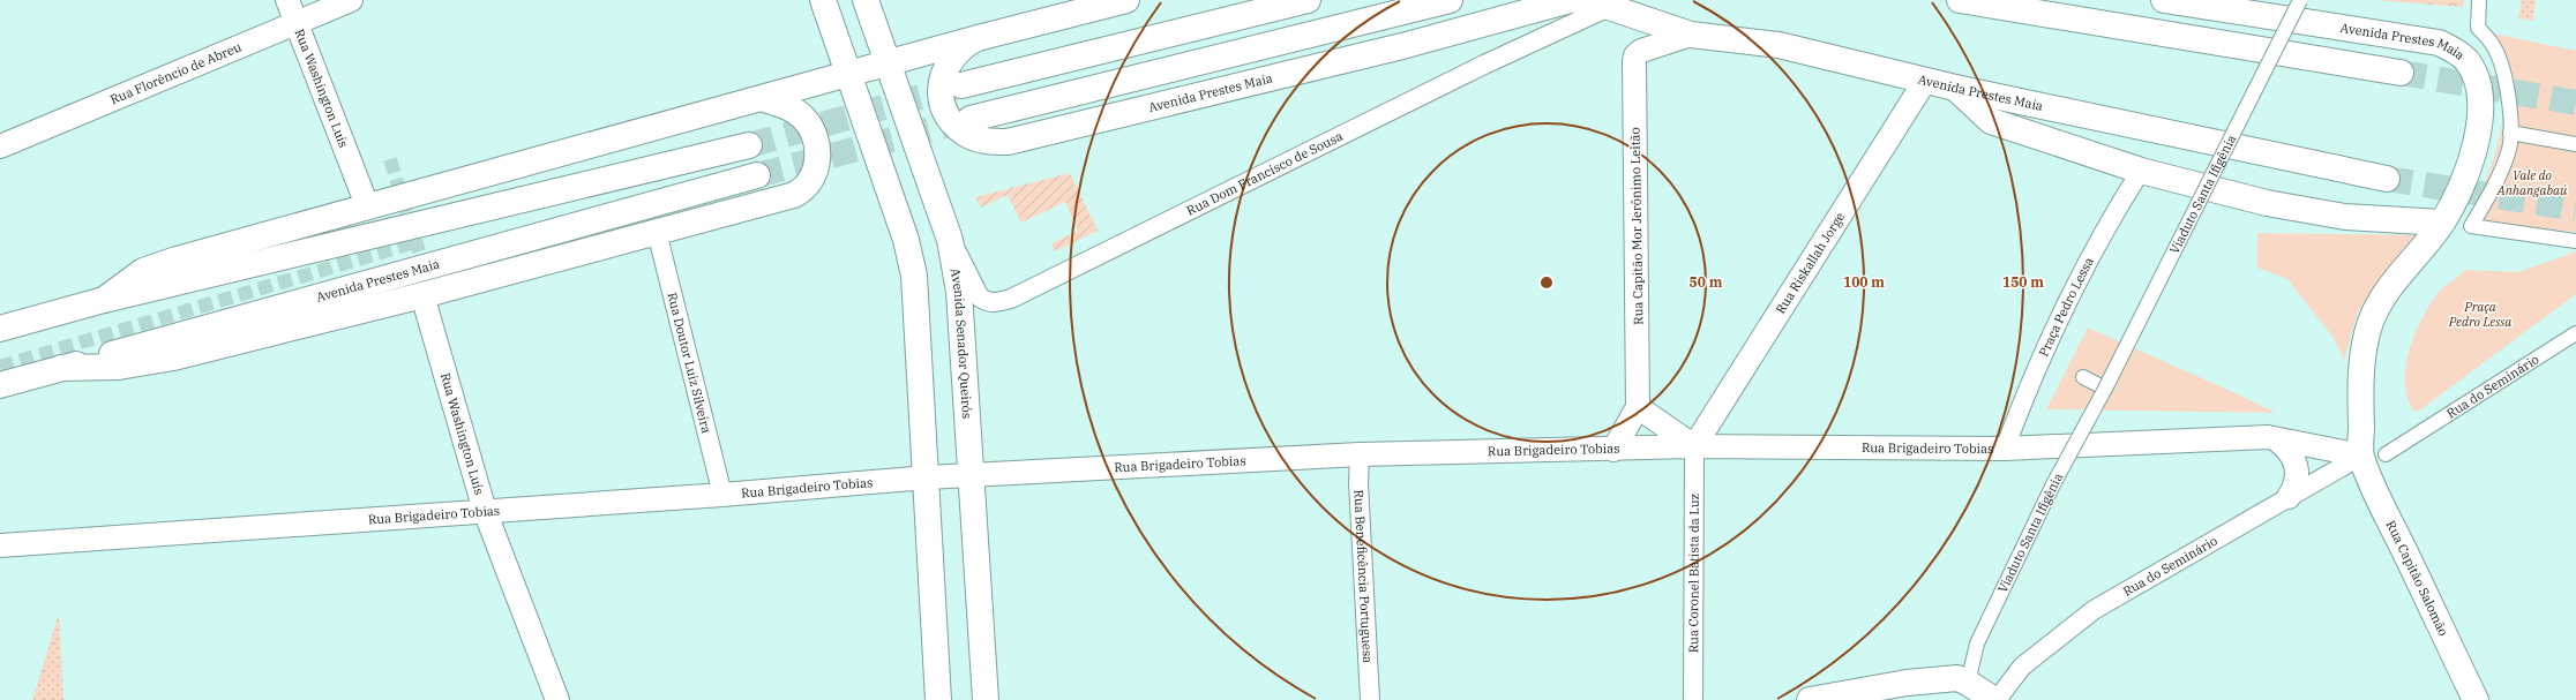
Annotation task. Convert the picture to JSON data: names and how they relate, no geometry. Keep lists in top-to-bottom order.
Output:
{
  "streets": {
    "main road": ["Avenida Prestes Maia", "Avenida Senador Queirós", "Rua Capitão Salomão"],
    "street": [
      "Rua Florêncio de Abreu",
      "Rua Washington Luís",
      "Rua Dom Francisco de Sousa",
      "Viaduto Santa Ifigênia",
      "Rua Capitão Mor Jerônimo Leitão",
      "Rua Riskallah Jorge",
      "Praça Pedro Lessa",
      "Rua Doutor Luiz Silveira",
      "Rua do Seminário",
      "Rua Brigadeiro Tobias",
      "Rua Coronel Batista da Luz",
      "Rua Beneficência Portuguesa"
    ]
  },
  "crossings": [
    ["Avenida Prestes Maia", "Rua Washington Luís"],
    ["Avenida Prestes Maia", "Rua Dom Francisco de Sousa"],
    ["Avenida Prestes Maia", "Rua Capitão Mor Jerônimo Leitão"],
    ["Avenida Prestes Maia", "Rua Riskallah Jorge"],
    ["Avenida Prestes Maia", "Avenida Senador Queirós"],
    ["Rua Florêncio de Abreu", "Rua Washington Luís"],
    ["Rua Washington Luís", "Rua Brigadeiro Tobias"],
    ["Rua Dom Francisco de Sousa", "Avenida Senador Queirós"],
    ["Rua Riskallah Jorge", "Rua Brigadeiro Tobias"],
    ["Rua Riskallah Jorge", "Rua Coronel Batista da Luz"],
    ["Praça Pedro Lessa", "Rua Brigadeiro Tobias"],
    ["Avenida Senador Queirós", "Rua Brigadeiro Tobias"],
    ["Rua Doutor Luiz Silveira", "Rua Brigadeiro Tobias"],
    ["Rua do Seminário", "Rua Brigadeiro Tobias"],
    ["Rua do Seminário", "Rua Capitão Salomão"],
    ["Rua Brigadeiro Tobias", "Rua Coronel Batista da Luz"],
    ["Rua Brigadeiro Tobias", "Rua Beneficência Portuguesa"],
    ["Rua Brigadeiro Tobias", "Rua Capitão Salomão"]
  ],
  "parks": ["Vale do Anhangabaú", "Praça Pedro Lessa"],
  "rings": ["50 m", "100 m", "150 m"]
}
